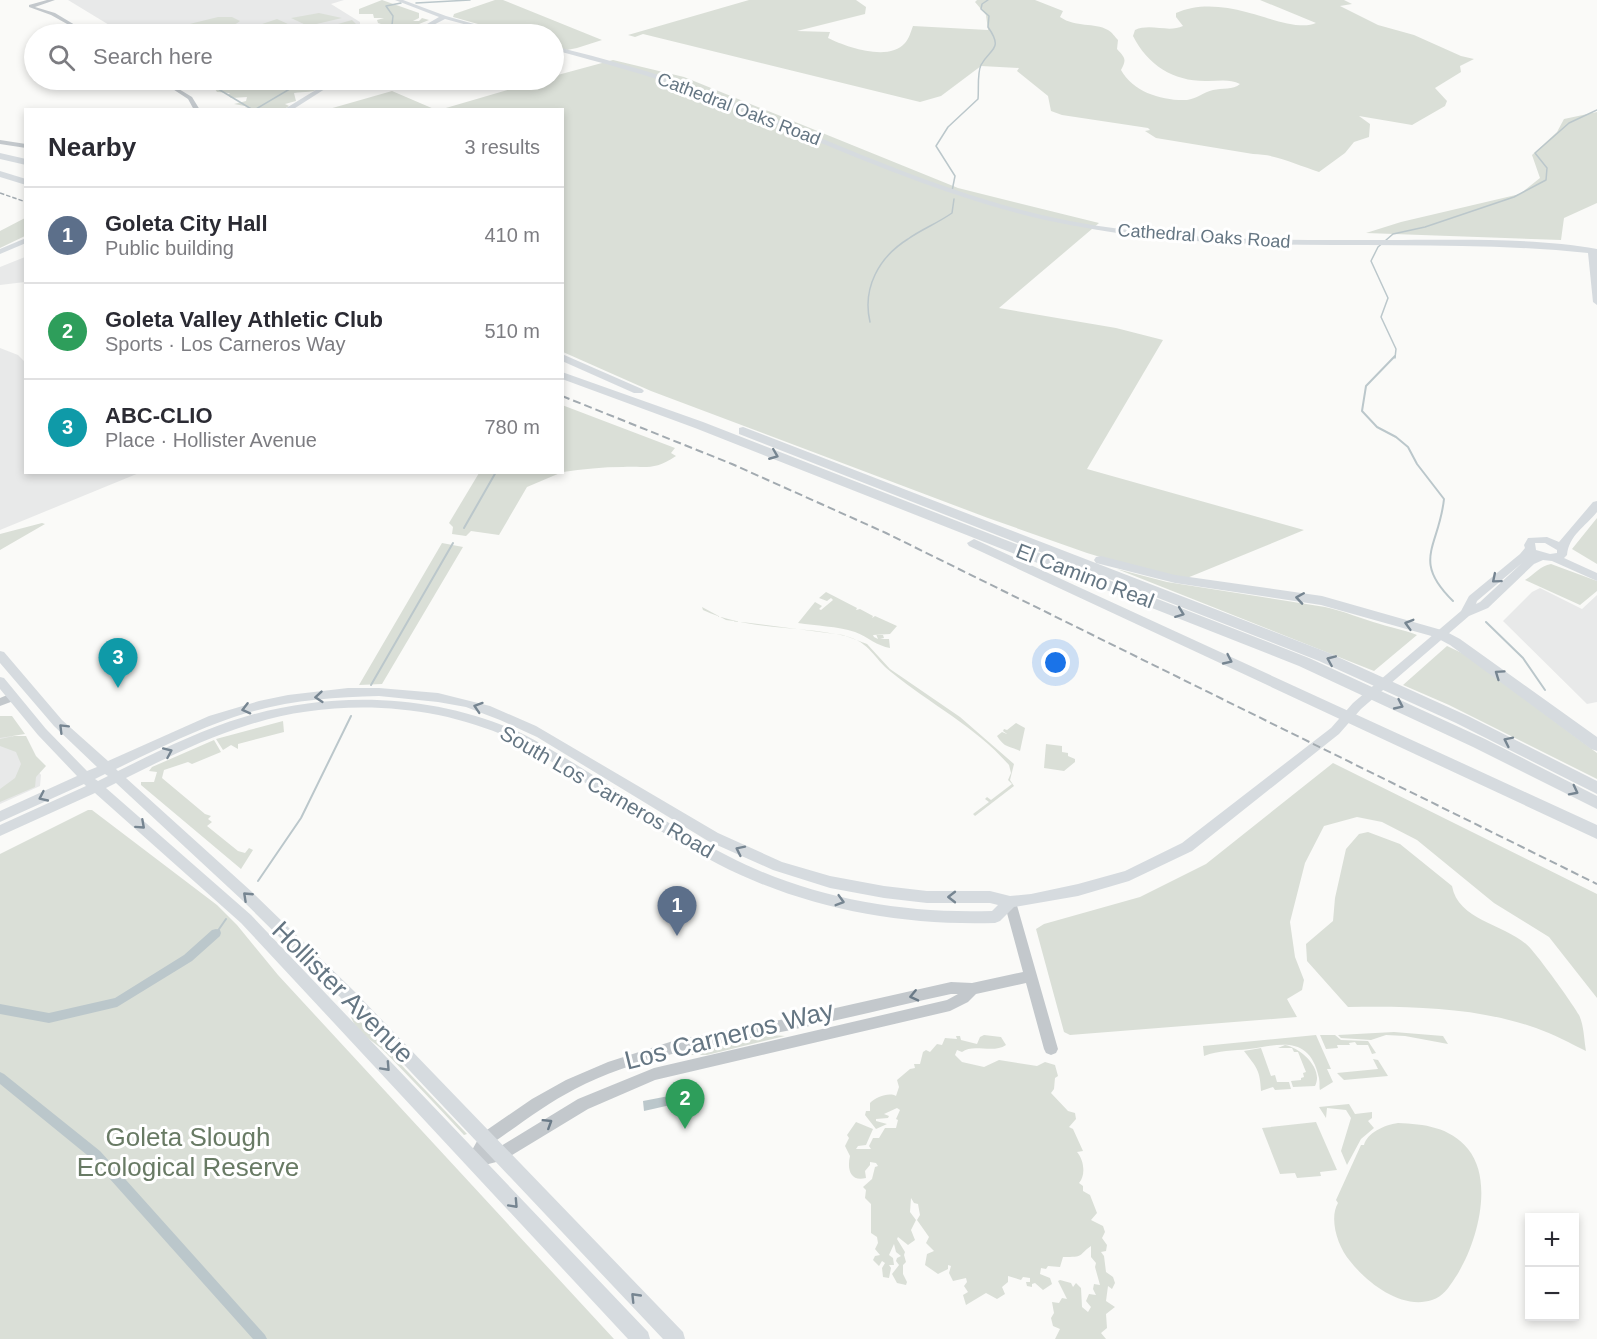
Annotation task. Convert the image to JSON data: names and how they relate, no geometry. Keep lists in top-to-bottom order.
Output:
{
  "streets": {
    "highway": ["El Camino Real"],
    "main road": ["Cathedral Oaks Road", "South Los Carneros Road", "Hollister Avenue"],
    "street": ["Los Carneros Way"]
  },
  "crossings": [
    ["South Los Carneros Road", "Hollister Avenue"],
    ["Hollister Avenue", "Los Carneros Way"]
  ],
  "parks": ["Goleta Slough Ecological Reserve"],
  "page": {
    "search": "Search here",
    "heading": ["Nearby", "3 results"],
    "list": [
      {
        "mark": "1",
        "name": "Goleta City Hall",
        "note": "Public building",
        "value": "410 m"
      },
      {
        "mark": "2",
        "name": "Goleta Valley Athletic Club",
        "note": "Sports · Los Carneros Way",
        "value": "510 m"
      },
      {
        "mark": "3",
        "name": "ABC-CLIO",
        "note": "Place · Hollister Avenue",
        "value": "780 m"
      }
    ],
    "pins": ["3", "1", "2"],
    "map_buttons": ["+", "−"]
  }
}
